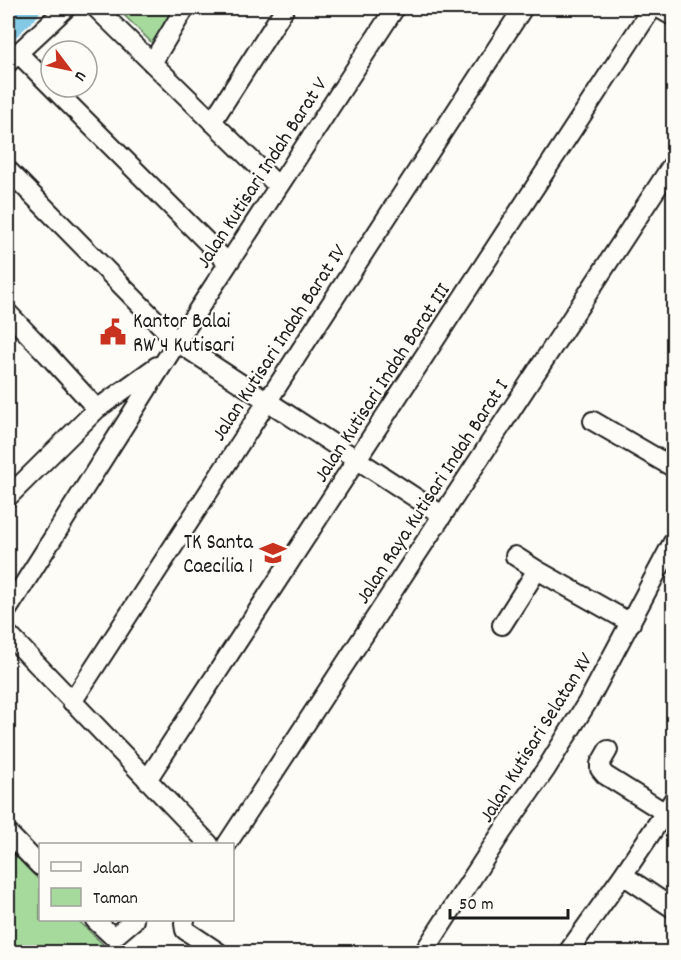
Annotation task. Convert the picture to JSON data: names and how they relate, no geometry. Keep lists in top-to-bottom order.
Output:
{
  "streets": {
    "street": [
      "Jalan Kutisari Indah Barat V",
      "Jalan Kutisari Indah Barat IV",
      "Jalan Kutisari Indah Barat III",
      "Jalan Raya Kutisari Indah Barat I",
      "Jalan Kutisari Selatan XV"
    ]
  },
  "places": {
    "public building": ["Kantor Balai RW 4 Kutisari"],
    "school or university": ["TK Santa Caecilia 1"]
  },
  "legend": ["Jalan", "Taman"],
  "scale_bar": "50 m",
  "north": "bottom right"
}
